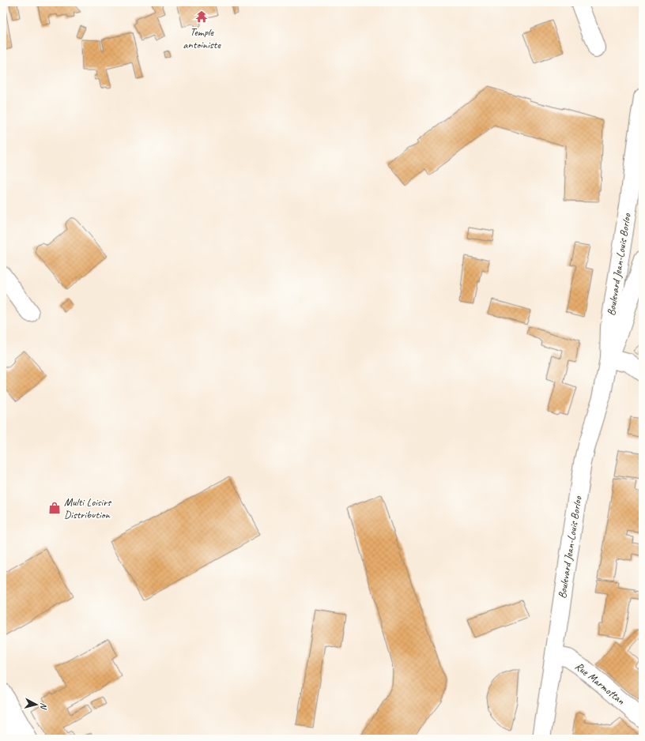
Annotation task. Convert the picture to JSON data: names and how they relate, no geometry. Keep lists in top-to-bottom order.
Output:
{
  "streets": {
    "main road": ["Boulevard Jean-Louis Borloo", "Rue Marmottan"]
  },
  "crossings": [
    ["Boulevard Jean-Louis Borloo", "Rue Marmottan"]
  ],
  "places": {
    "temple": ["Temple antoiniste"],
    "shop": ["Multi Loisirs Distribution"]
  },
  "north": "right"
}
